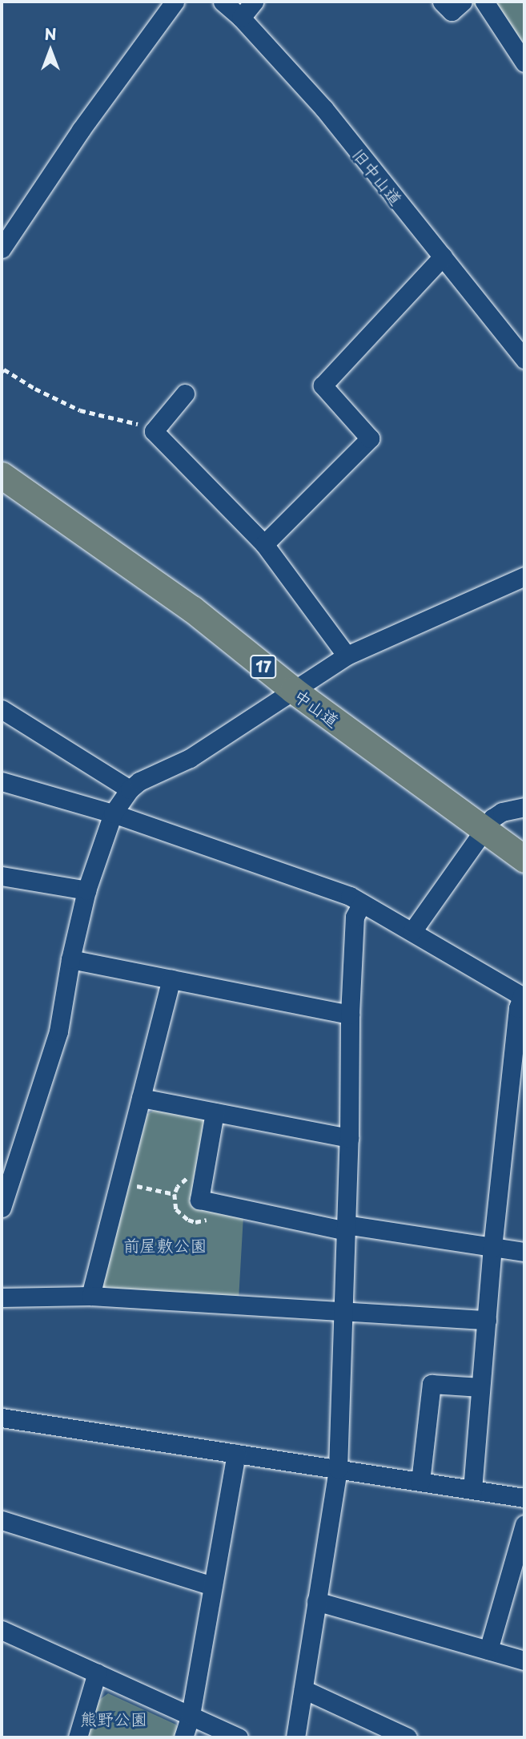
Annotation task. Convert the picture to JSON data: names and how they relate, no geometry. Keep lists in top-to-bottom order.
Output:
{
  "streets": {
    "highway": ["17", "中山道"],
    "street": ["旧中山道"]
  },
  "parks": ["前屋敷公園", "熊野公園"],
  "north": "top"
}
